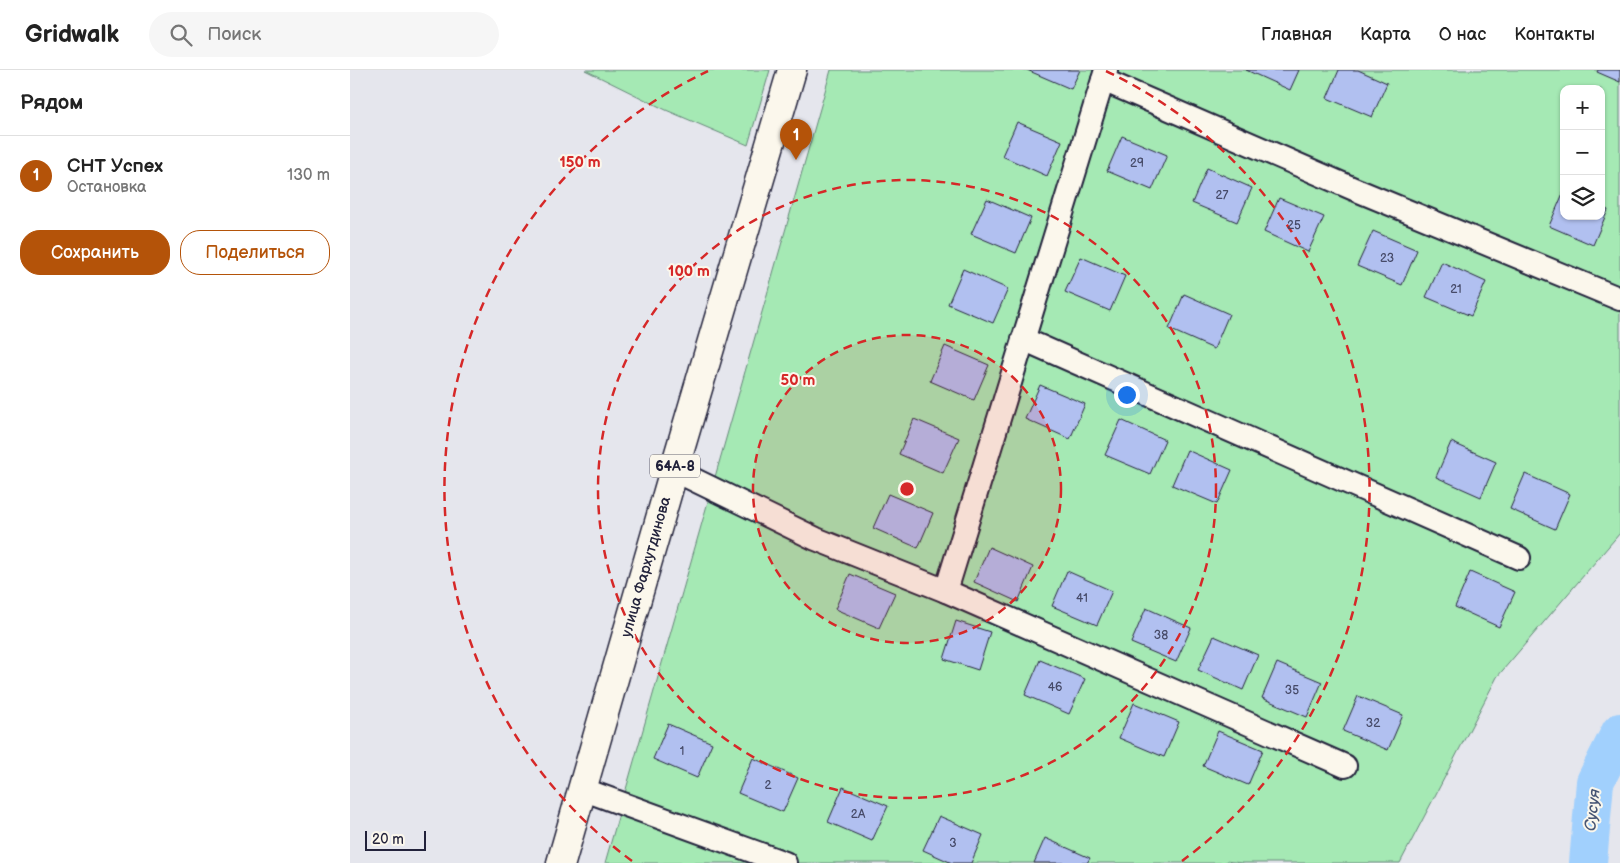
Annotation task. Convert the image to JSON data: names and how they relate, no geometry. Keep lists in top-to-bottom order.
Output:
{
  "streets": {
    "main road": ["64А-8", "улица Фархутдинова"]
  },
  "water": ["Сусуя"],
  "house_numbers": [
    "29",
    "27",
    "25",
    "23",
    "21",
    "41",
    "38",
    "46",
    "35",
    "32",
    "1",
    "2",
    "2А",
    "3"
  ],
  "scale_bar": "20 m",
  "page": {
    "header": "Gridwalk",
    "search": "Поиск",
    "nav": [
      "Главная",
      "Карта",
      "О нас",
      "Контакты"
    ],
    "heading": "Рядом",
    "map_buttons": ["+", "−"],
    "pins": "1",
    "list": [
      {
        "mark": "1",
        "name": "СНТ Успех",
        "note": "Остановка",
        "value": "130 m"
      }
    ],
    "buttons": ["Сохранить", "Поделиться"],
    "scale": "20 m"
  },
  "rings": ["150 m", "100 m", "50 m"]
}
